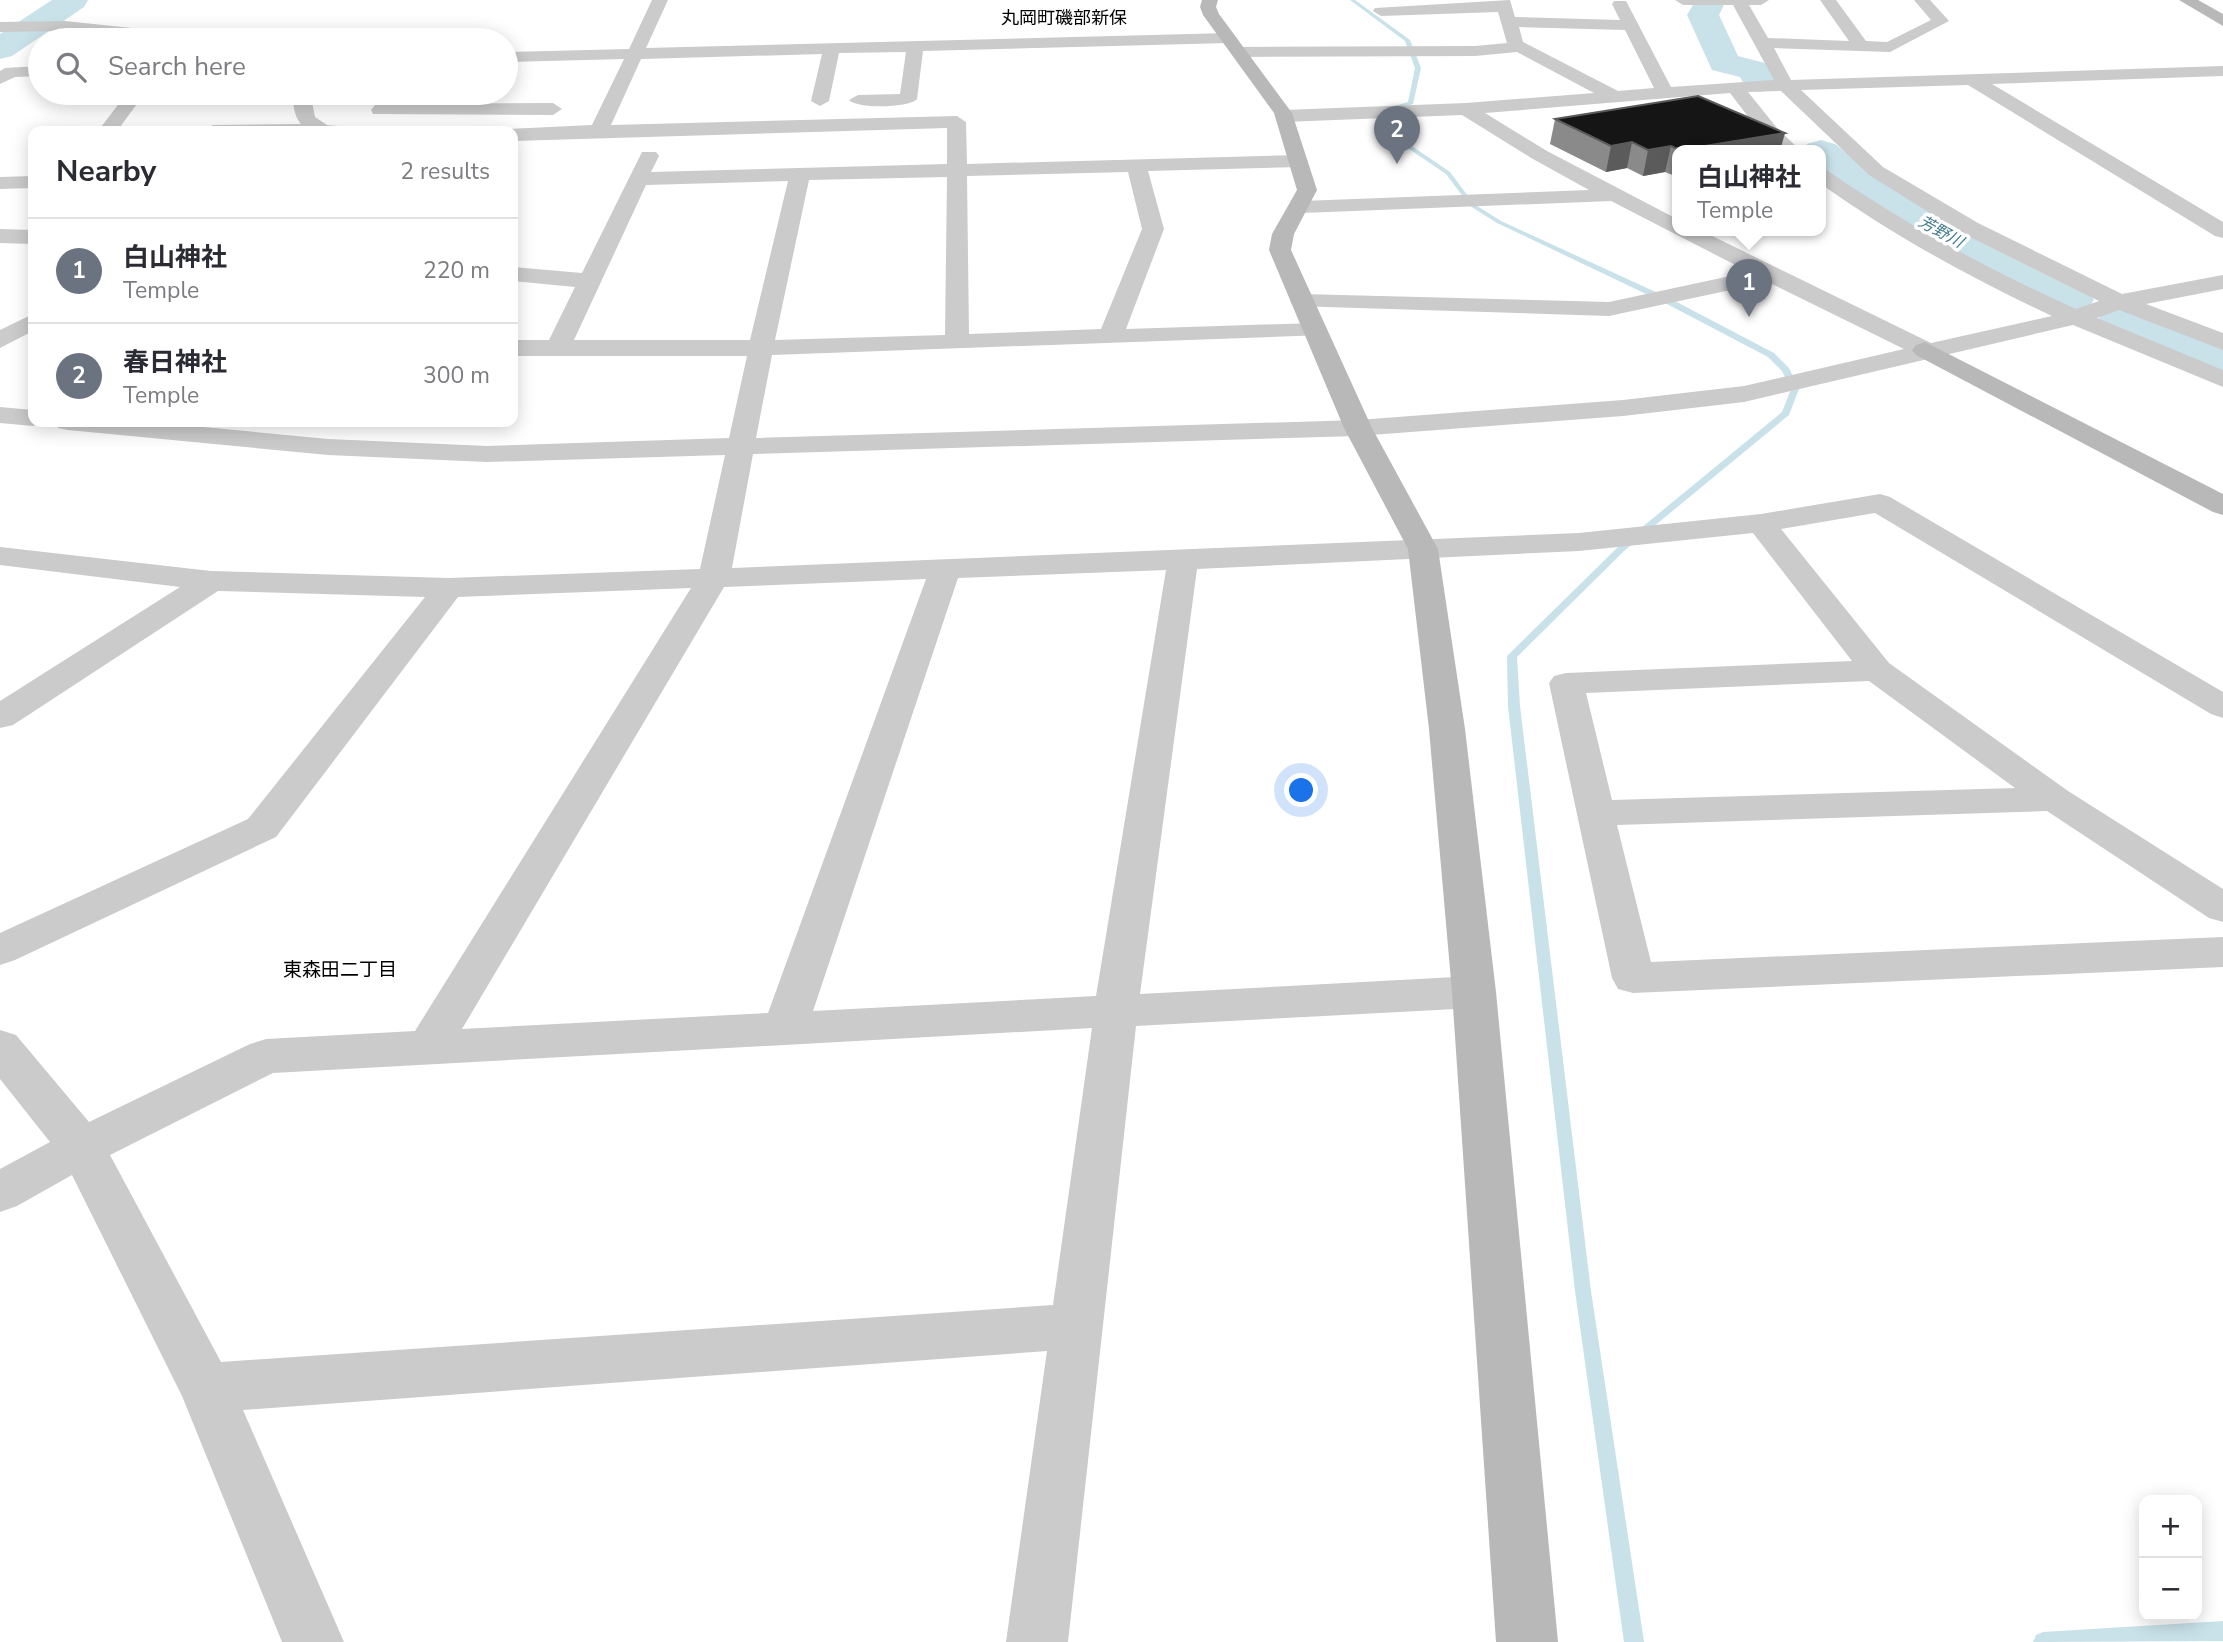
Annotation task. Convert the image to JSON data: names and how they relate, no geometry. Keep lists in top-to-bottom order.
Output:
{
  "districts": ["丸岡町磯部新保", "東森田二丁目"],
  "water": ["芳野川"],
  "page": {
    "search": "Search here",
    "pins": ["2", "1"],
    "heading": ["Nearby", "2 results"],
    "popup": ["白山神社", "Temple"],
    "list": [
      {
        "mark": "1",
        "name": "白山神社",
        "note": "Temple",
        "value": "220 m"
      },
      {
        "mark": "2",
        "name": "春日神社",
        "note": "Temple",
        "value": "300 m"
      }
    ],
    "map_buttons": ["+", "−"]
  }
}
